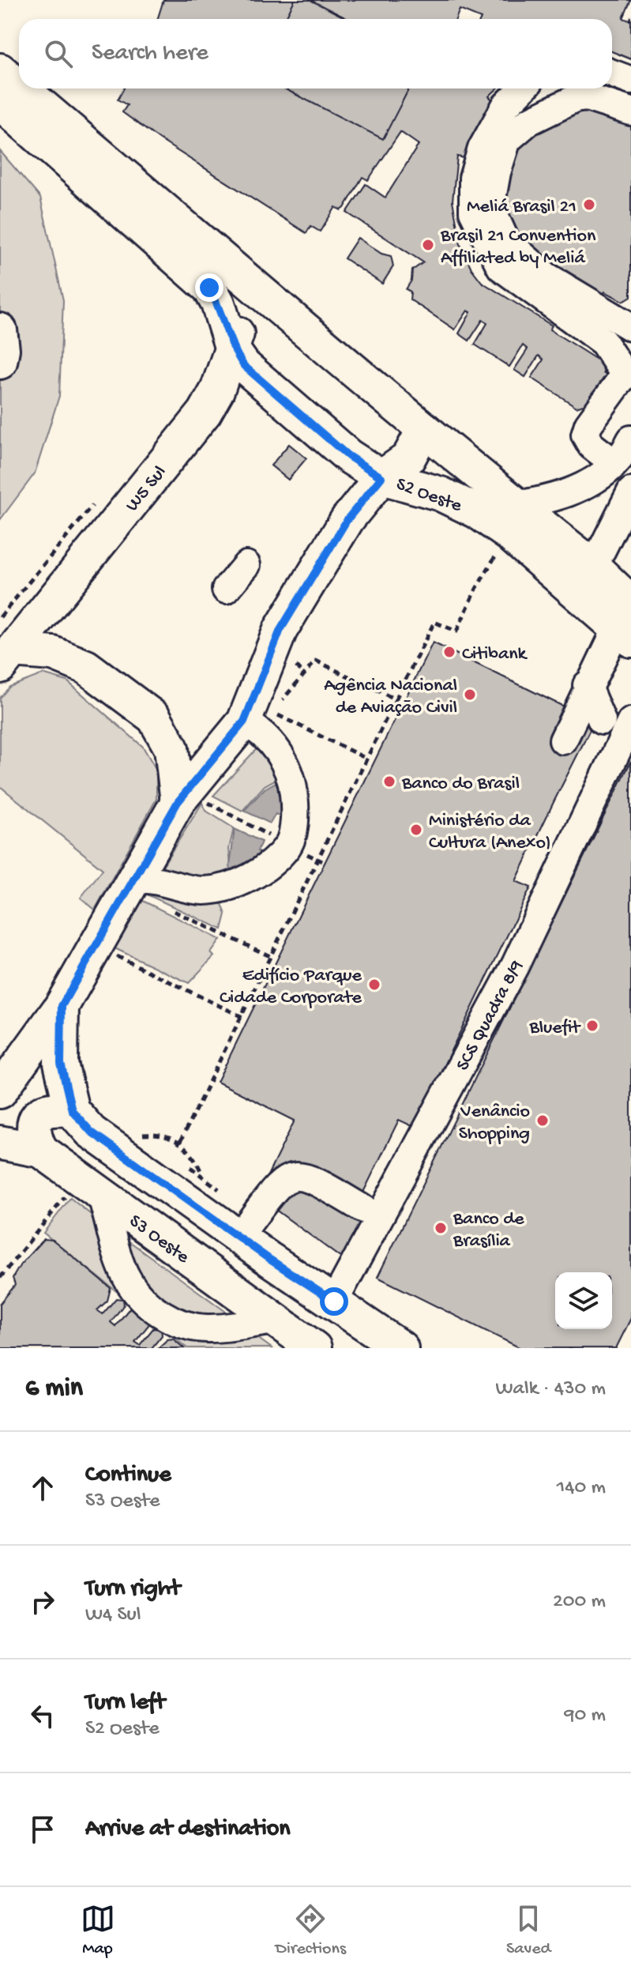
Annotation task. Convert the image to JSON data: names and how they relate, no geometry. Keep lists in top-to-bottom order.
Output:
{
  "streets": {
    "main road": ["W5 Sul", "S2 Oeste", "S3 Oeste"],
    "street": ["SCS Quadra 8/9"]
  },
  "crossings": [
    ["W5 Sul", "S2 Oeste"]
  ],
  "places": [
    "Meliá Brasil 21",
    "Brasil 21 Convention Affiliated by Meliá",
    "Citibank",
    "Agência Nacional de Aviação Civil",
    "Banco do Brasil",
    "Ministério da Cultura (Anexo)",
    "Edifício Parque Cidade Corporate",
    "Bluefit",
    "Venâncio Shopping",
    "Banco de Brasília"
  ],
  "page": {
    "search": "Search here",
    "heading": ["6 min", "Walk · 430 m"],
    "list": [
      ["Continue", "S3 Oeste", "140 m"],
      ["Turn right", "W4 Sul", "200 m"],
      ["Turn left", "S2 Oeste", "90 m"],
      "Arrive at destination"
    ],
    "nav": ["Map", "Directions", "Saved"]
  }
}
